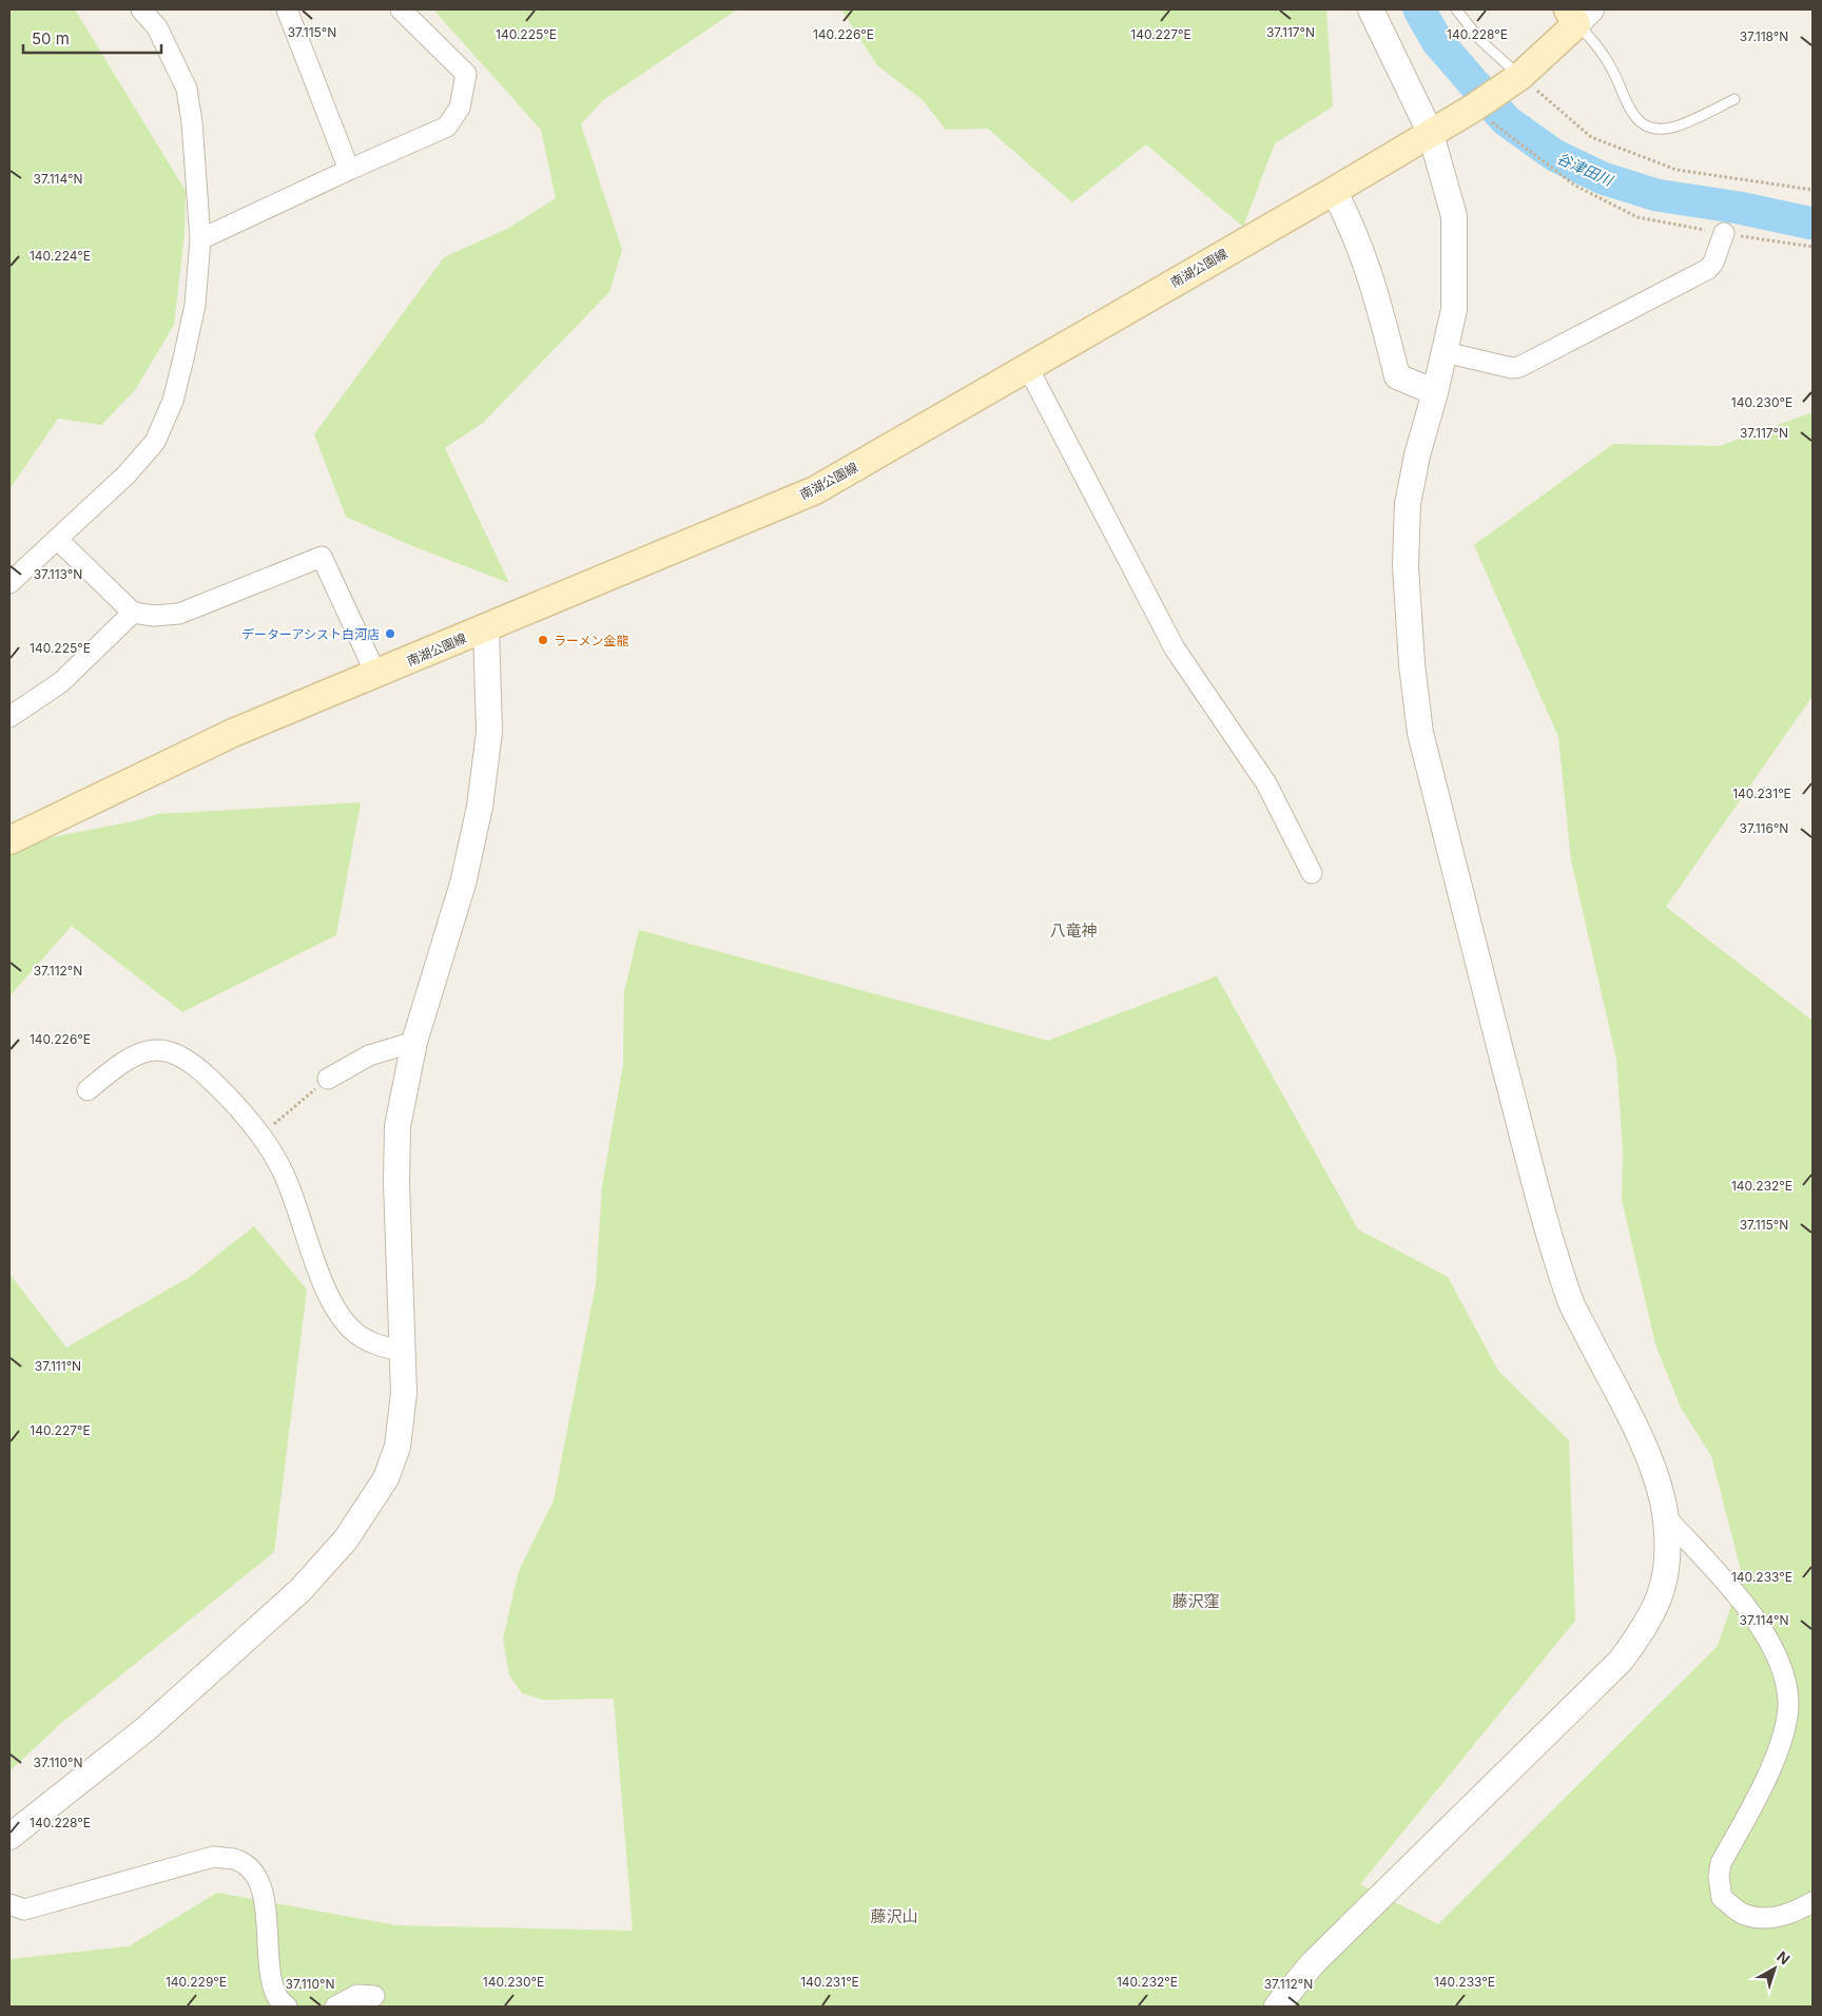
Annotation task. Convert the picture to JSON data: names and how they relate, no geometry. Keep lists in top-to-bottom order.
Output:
{
  "streets": {
    "main road": ["南湖公園線"]
  },
  "districts": ["八竜神", "藤沢窪", "藤沢山"],
  "water": ["谷津田川"],
  "places": ["データーアシスト白河店", "ラーメン金龍"],
  "scale_bar": "50 m",
  "north": "top right",
  "coordinates": [
    "37.115°N",
    "37.117°N",
    "140.227°E",
    "140.228°E",
    "140.225°E",
    "140.226°E",
    "37.118°N",
    "37.114°N",
    "140.224°E",
    "140.230°E",
    "37.113°N",
    "140.231°E",
    "37.116°N",
    "37.112°N",
    "140.232°E",
    "37.111°N",
    "140.233°E",
    "37.110°N",
    "140.229°E"
  ]
}
